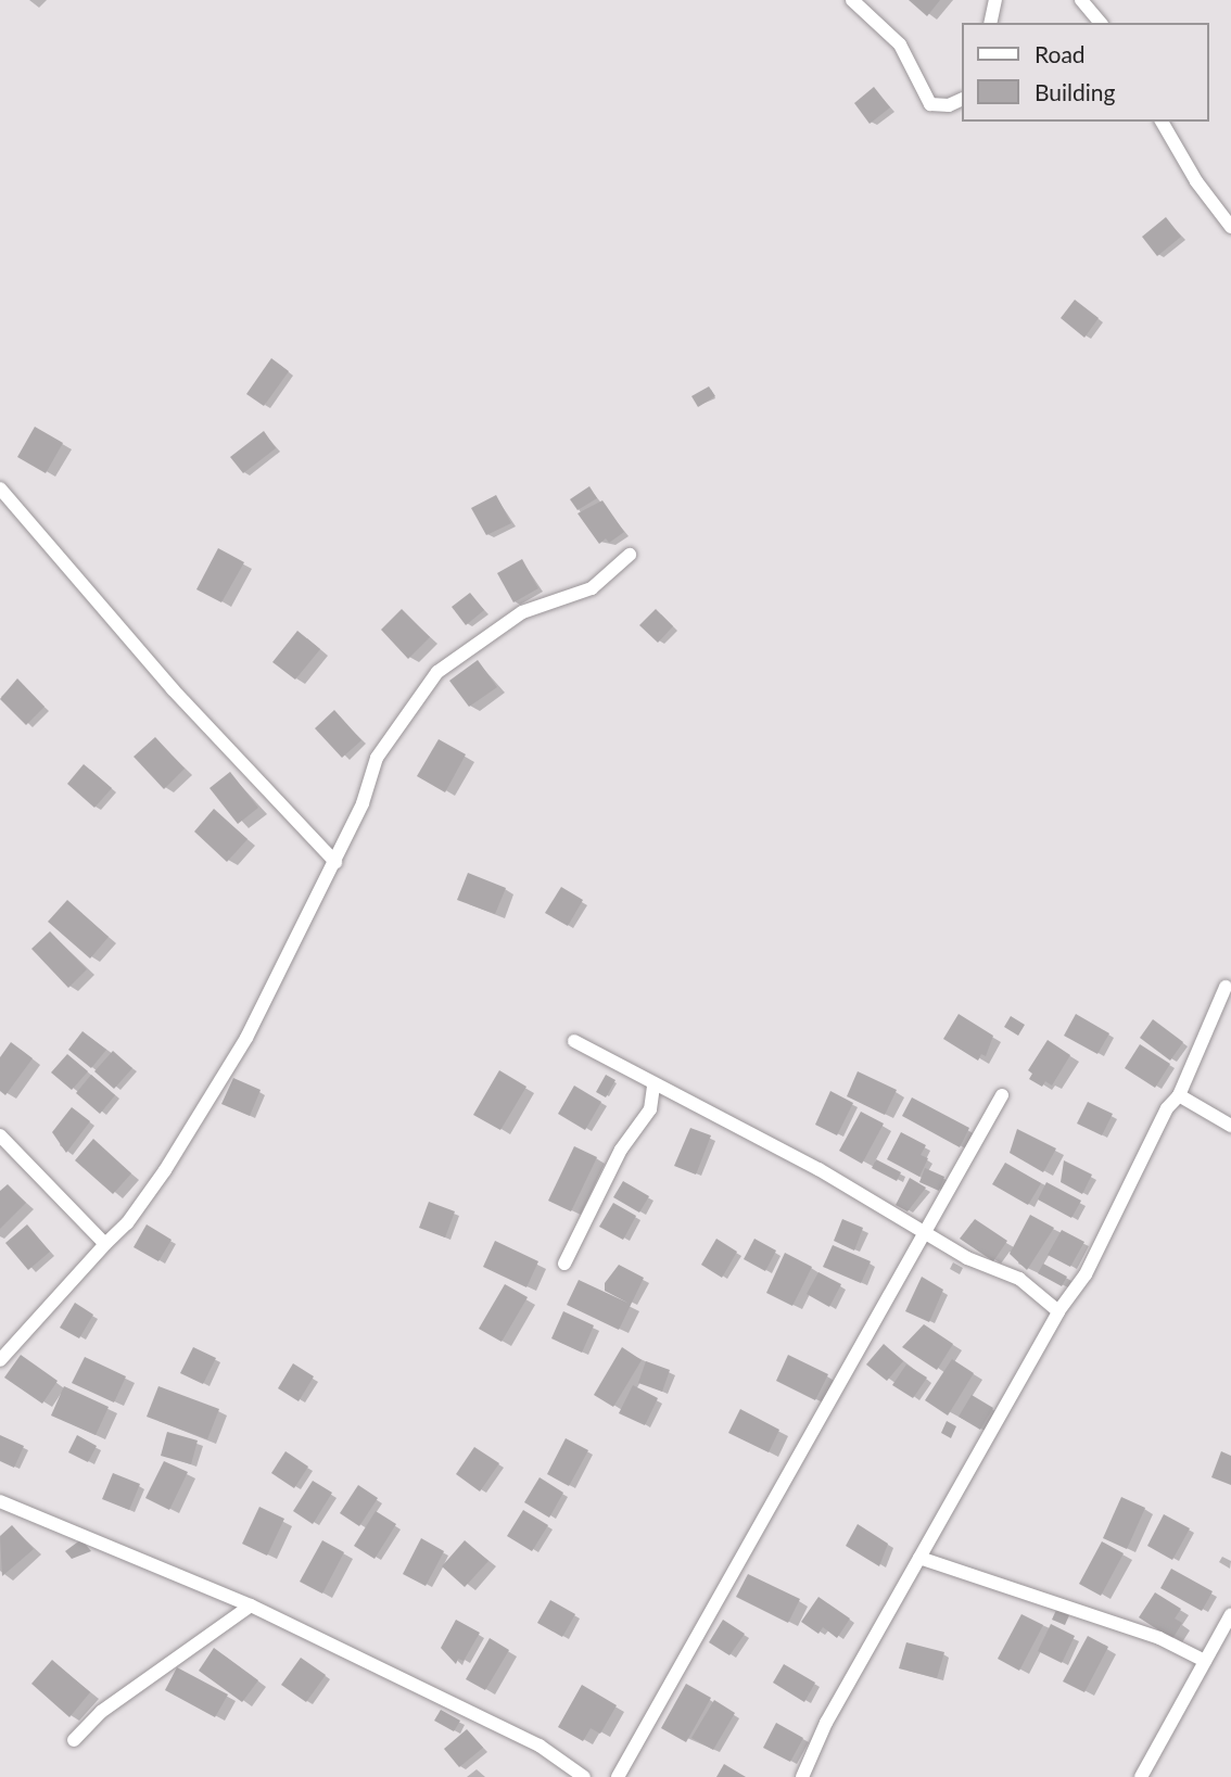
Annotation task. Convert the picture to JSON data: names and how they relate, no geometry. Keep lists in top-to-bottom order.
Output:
{
  "legend": ["Road", "Building"]
}
